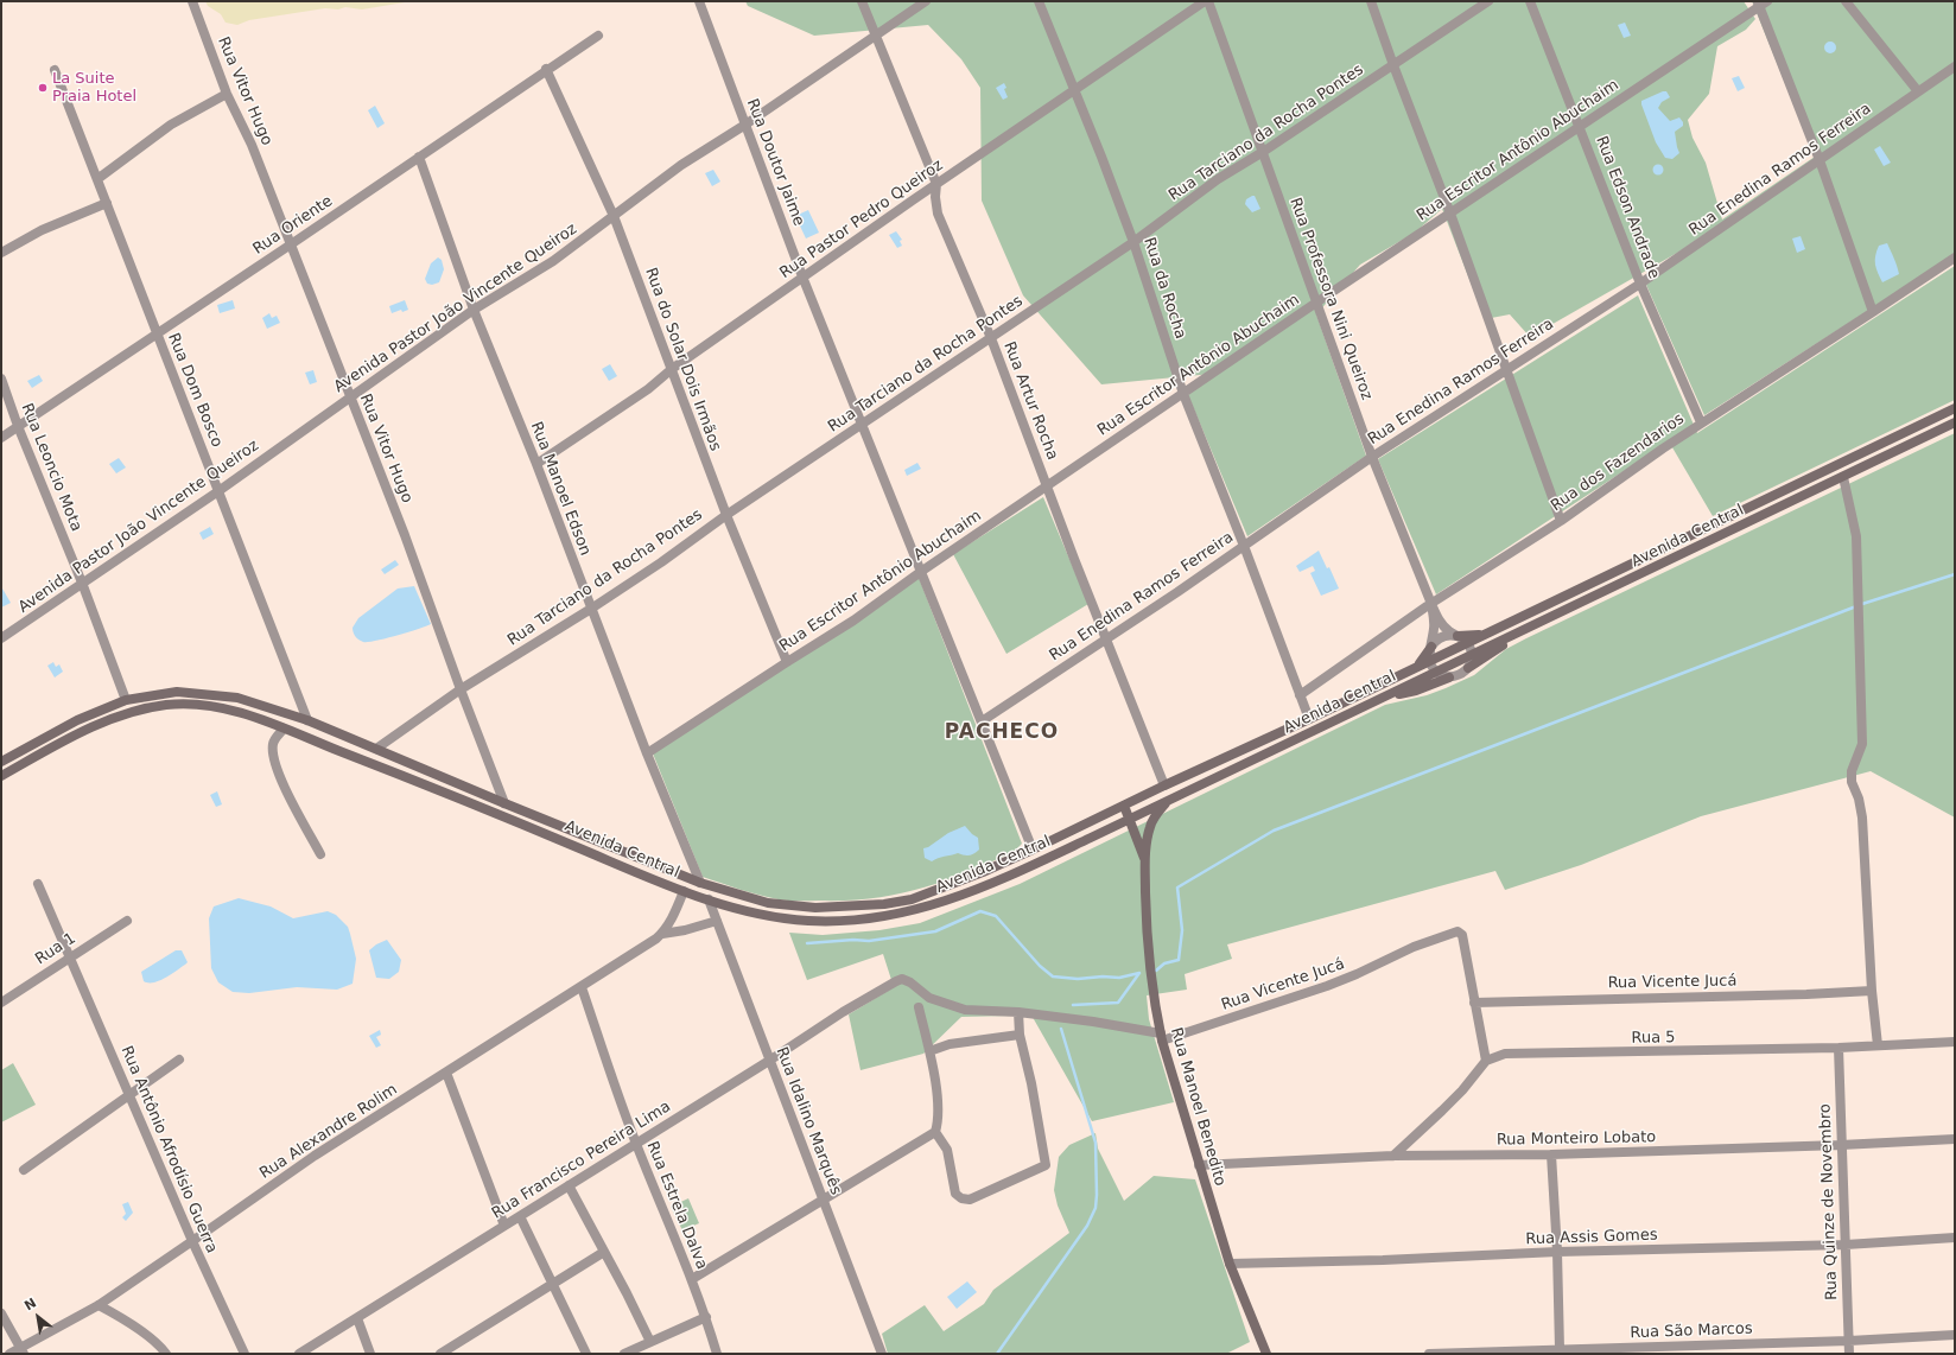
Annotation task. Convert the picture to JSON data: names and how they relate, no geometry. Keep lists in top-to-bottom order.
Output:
{
  "streets": {
    "main road": ["Avenida Central", "Rua Manoel Benedito"],
    "street": [
      "Rua Vitor Hugo",
      "Rua Tarciano da Rocha Pontes",
      "Rua Escritor Antônio Abuchaim",
      "Rua Doutor Jaime",
      "Rua Enedina Ramos Ferreira",
      "Rua Edson Andrade",
      "Rua Pastor Pedro Queiroz",
      "Rua Oriente",
      "Rua da Rocha",
      "Rua Professora Nini Queiroz",
      "Avenida Pastor João Vincente Queiroz",
      "Rua do Solar Dois Irmãos",
      "Rua Dom Bosco",
      "Rua Artur Rocha",
      "Rua dos Fazendarios",
      "Rua Leoncio Mota",
      "Rua Manoel Edson",
      "Rua 1",
      "Rua Vicente Jucá",
      "Rua 5",
      "Rua Idalino Marquês",
      "Rua Alexandre Rolim",
      "Rua Monteiro Lobato",
      "Rua Antônio Afrodísio Guerra",
      "Rua Francisco Pereira Lima",
      "Rua Quinze de Novembro",
      "Rua Estrela Dalva",
      "Rua Assis Gomes",
      "Rua São Marcos"
    ]
  },
  "crossings": [
    ["Rua Vitor Hugo", "Rua Tarciano da Rocha Pontes"],
    ["Rua Vitor Hugo", "Rua Oriente"],
    ["Rua Vitor Hugo", "Avenida Pastor João Vincente Queiroz"],
    ["Rua Vitor Hugo", "Avenida Central"],
    ["Rua Tarciano da Rocha Pontes", "Rua Doutor Jaime"],
    ["Rua Tarciano da Rocha Pontes", "Rua da Rocha"],
    ["Rua Tarciano da Rocha Pontes", "Rua Professora Nini Queiroz"],
    ["Rua Tarciano da Rocha Pontes", "Rua do Solar Dois Irmãos"],
    ["Rua Tarciano da Rocha Pontes", "Rua Artur Rocha"],
    ["Rua Tarciano da Rocha Pontes", "Rua Manoel Edson"],
    ["Rua Tarciano da Rocha Pontes", "Avenida Central"],
    ["Rua Escritor Antônio Abuchaim", "Rua Doutor Jaime"],
    ["Rua Escritor Antônio Abuchaim", "Rua Edson Andrade"],
    ["Rua Escritor Antônio Abuchaim", "Rua da Rocha"],
    ["Rua Escritor Antônio Abuchaim", "Rua Professora Nini Queiroz"],
    ["Rua Escritor Antônio Abuchaim", "Rua do Solar Dois Irmãos"],
    ["Rua Escritor Antônio Abuchaim", "Rua Artur Rocha"],
    ["Rua Escritor Antônio Abuchaim", "Rua Manoel Edson"],
    ["Rua Doutor Jaime", "Rua Enedina Ramos Ferreira"],
    ["Rua Doutor Jaime", "Rua Pastor Pedro Queiroz"],
    ["Rua Doutor Jaime", "Avenida Pastor João Vincente Queiroz"],
    ["Rua Doutor Jaime", "Avenida Central"],
    ["Rua Enedina Ramos Ferreira", "Rua Edson Andrade"],
    ["Rua Enedina Ramos Ferreira", "Rua da Rocha"],
    ["Rua Enedina Ramos Ferreira", "Rua Professora Nini Queiroz"],
    ["Rua Enedina Ramos Ferreira", "Rua Artur Rocha"],
    ["Rua Edson Andrade", "Rua dos Fazendarios"],
    ["Rua Pastor Pedro Queiroz", "Rua da Rocha"],
    ["Rua Pastor Pedro Queiroz", "Rua Professora Nini Queiroz"],
    ["Rua Pastor Pedro Queiroz", "Rua do Solar Dois Irmãos"],
    ["Rua Pastor Pedro Queiroz", "Rua Artur Rocha"],
    ["Rua Pastor Pedro Queiroz", "Rua Manoel Edson"],
    ["Rua Oriente", "Rua do Solar Dois Irmãos"],
    ["Rua Oriente", "Rua Dom Bosco"],
    ["Rua Oriente", "Rua Leoncio Mota"],
    ["Rua Oriente", "Rua Manoel Edson"],
    ["Rua da Rocha", "Rua dos Fazendarios"],
    ["Rua da Rocha", "Avenida Central"],
    ["Rua Professora Nini Queiroz", "Rua dos Fazendarios"],
    ["Avenida Pastor João Vincente Queiroz", "Rua do Solar Dois Irmãos"],
    ["Avenida Pastor João Vincente Queiroz", "Rua Dom Bosco"],
    ["Avenida Pastor João Vincente Queiroz", "Rua Artur Rocha"],
    ["Avenida Pastor João Vincente Queiroz", "Rua Leoncio Mota"],
    ["Avenida Pastor João Vincente Queiroz", "Rua Manoel Edson"],
    ["Rua Dom Bosco", "Avenida Central"],
    ["Rua Artur Rocha", "Avenida Central"],
    ["Rua Leoncio Mota", "Avenida Central"],
    ["Rua Manoel Edson", "Avenida Central"],
    ["Avenida Central", "Rua Manoel Benedito"],
    ["Avenida Central", "Rua Idalino Marquês"],
    ["Avenida Central", "Rua Alexandre Rolim"],
    ["Rua 1", "Rua Antônio Afrodísio Guerra"],
    ["Rua Vicente Jucá", "Rua Manoel Benedito"],
    ["Rua 5", "Rua Quinze de Novembro"],
    ["Rua Manoel Benedito", "Rua Monteiro Lobato"],
    ["Rua Manoel Benedito", "Rua Assis Gomes"],
    ["Rua Idalino Marquês", "Rua Alexandre Rolim"],
    ["Rua Idalino Marquês", "Rua Francisco Pereira Lima"],
    ["Rua Alexandre Rolim", "Rua Antônio Afrodísio Guerra"],
    ["Rua Alexandre Rolim", "Rua Estrela Dalva"],
    ["Rua Monteiro Lobato", "Rua Quinze de Novembro"],
    ["Rua Francisco Pereira Lima", "Rua Estrela Dalva"],
    ["Rua Quinze de Novembro", "Rua Assis Gomes"],
    ["Rua Quinze de Novembro", "Rua São Marcos"]
  ],
  "districts": ["PACHECO"],
  "places": ["La Suite Praia Hotel"],
  "north": "top left"
}
